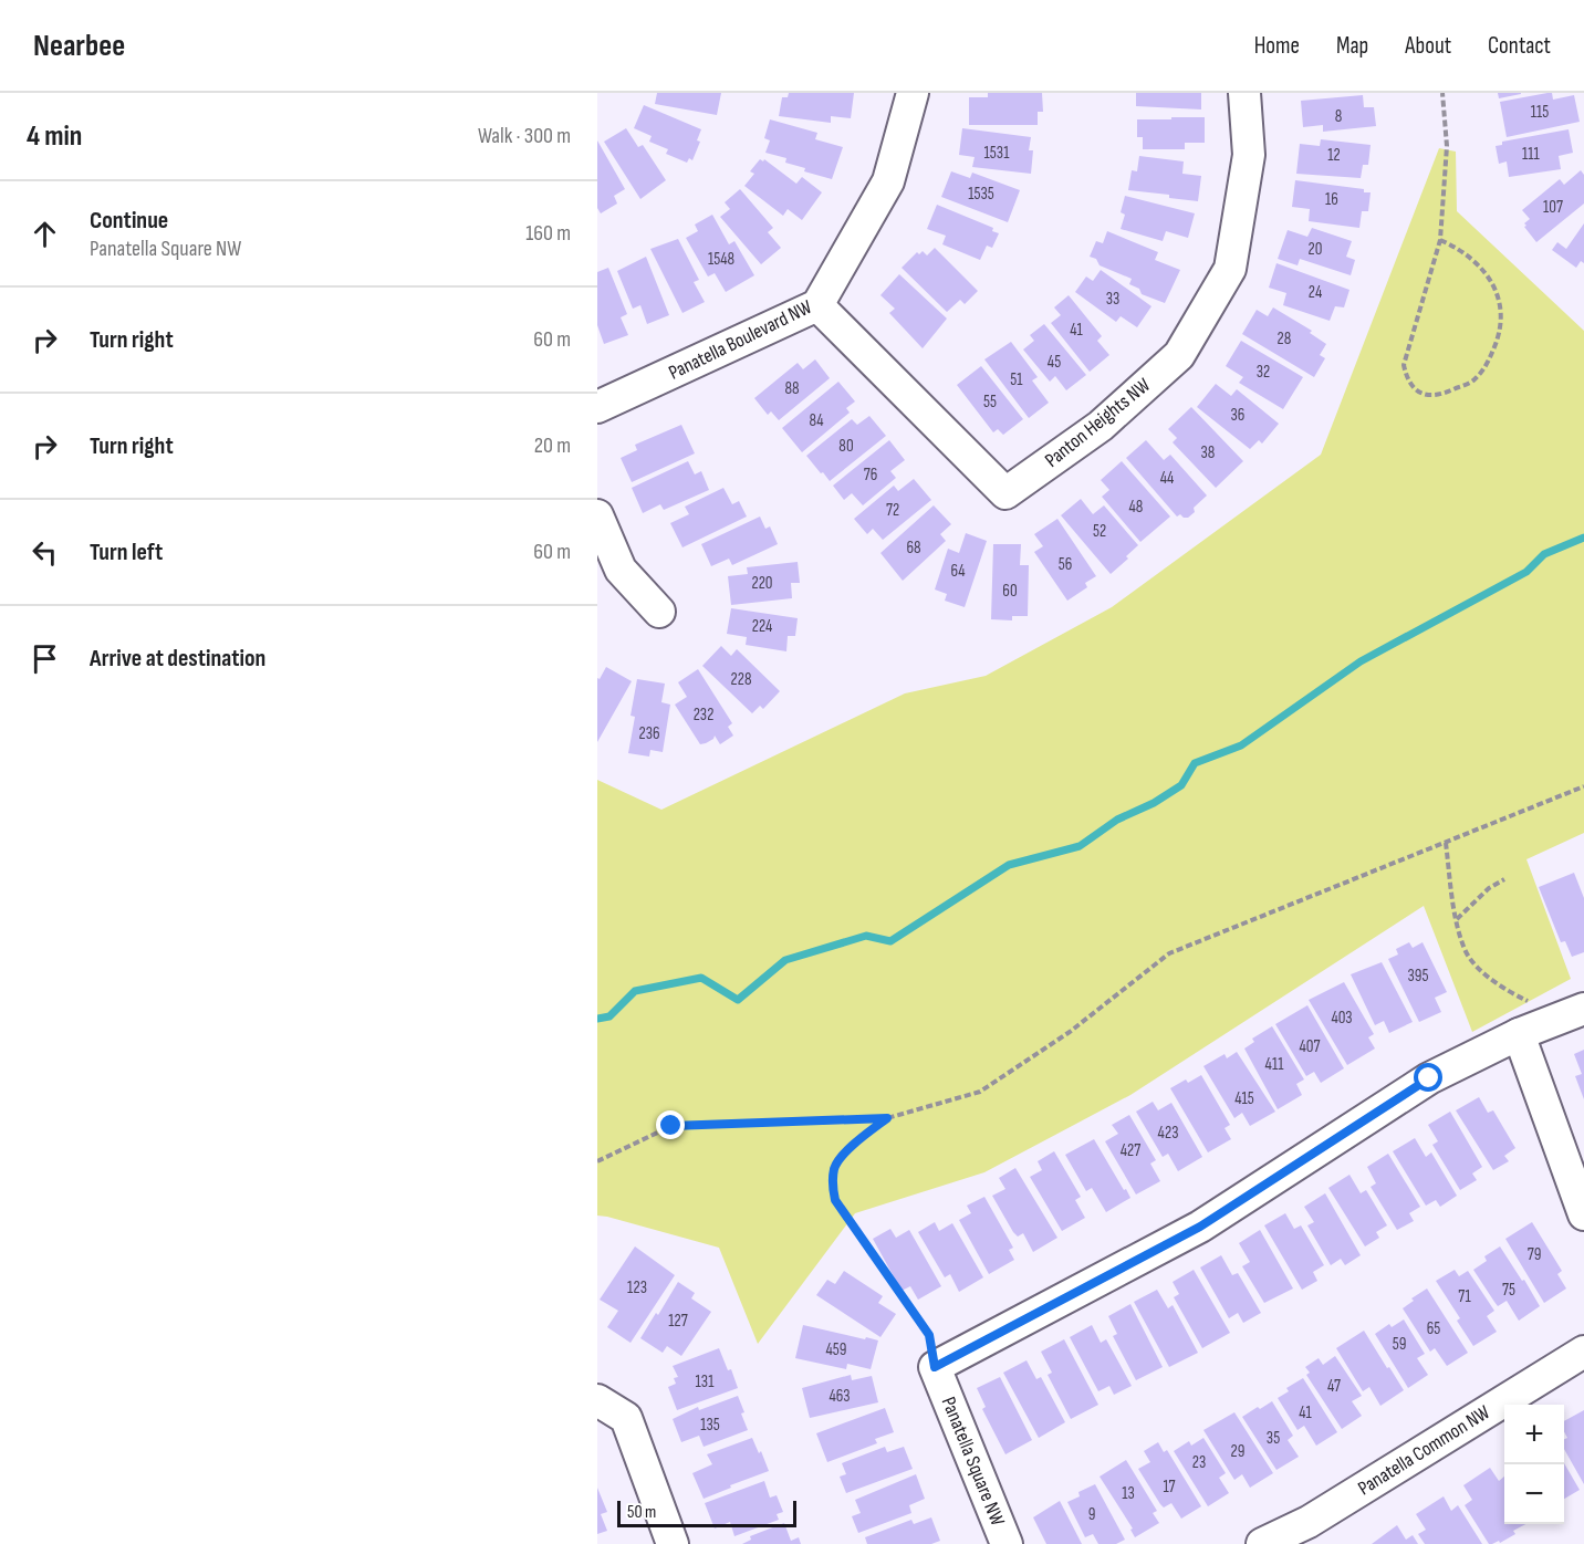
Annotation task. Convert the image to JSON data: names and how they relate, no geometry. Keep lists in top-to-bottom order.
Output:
{
  "streets": {
    "street": [
      "Panatella Boulevard NW",
      "Panton Heights NW",
      "Panatella Common NW",
      "Panatella Square NW"
    ]
  },
  "crossings": [
    ["Panatella Boulevard NW", "Panton Heights NW"]
  ],
  "house_numbers": [
    "115",
    "8",
    "1531",
    "111",
    "12",
    "1535",
    "16",
    "107",
    "20",
    "1548",
    "24",
    "33",
    "41",
    "28",
    "45",
    "32",
    "51",
    "88",
    "55",
    "36",
    "84",
    "80",
    "38",
    "76",
    "44",
    "48",
    "72",
    "52",
    "68",
    "56",
    "64",
    "220",
    "60",
    "224",
    "228",
    "232",
    "236",
    "395",
    "403",
    "407",
    "411",
    "415",
    "423",
    "427",
    "79",
    "123",
    "75",
    "71",
    "127",
    "65",
    "59",
    "459",
    "131",
    "47",
    "463",
    "41",
    "135",
    "35",
    "29",
    "23",
    "17",
    "13",
    "9"
  ],
  "scale_bar": "50 m",
  "page": {
    "header": "Nearbee",
    "nav": [
      "Home",
      "Map",
      "About",
      "Contact"
    ],
    "heading": ["4 min", "Walk · 300 m"],
    "list": [
      ["Continue", "Panatella Square NW", "160 m"],
      ["Turn right", "60 m"],
      ["Turn right", "20 m"],
      ["Turn left", "60 m"],
      "Arrive at destination"
    ],
    "map_buttons": ["+", "−"],
    "scale": "50 m"
  }
}
